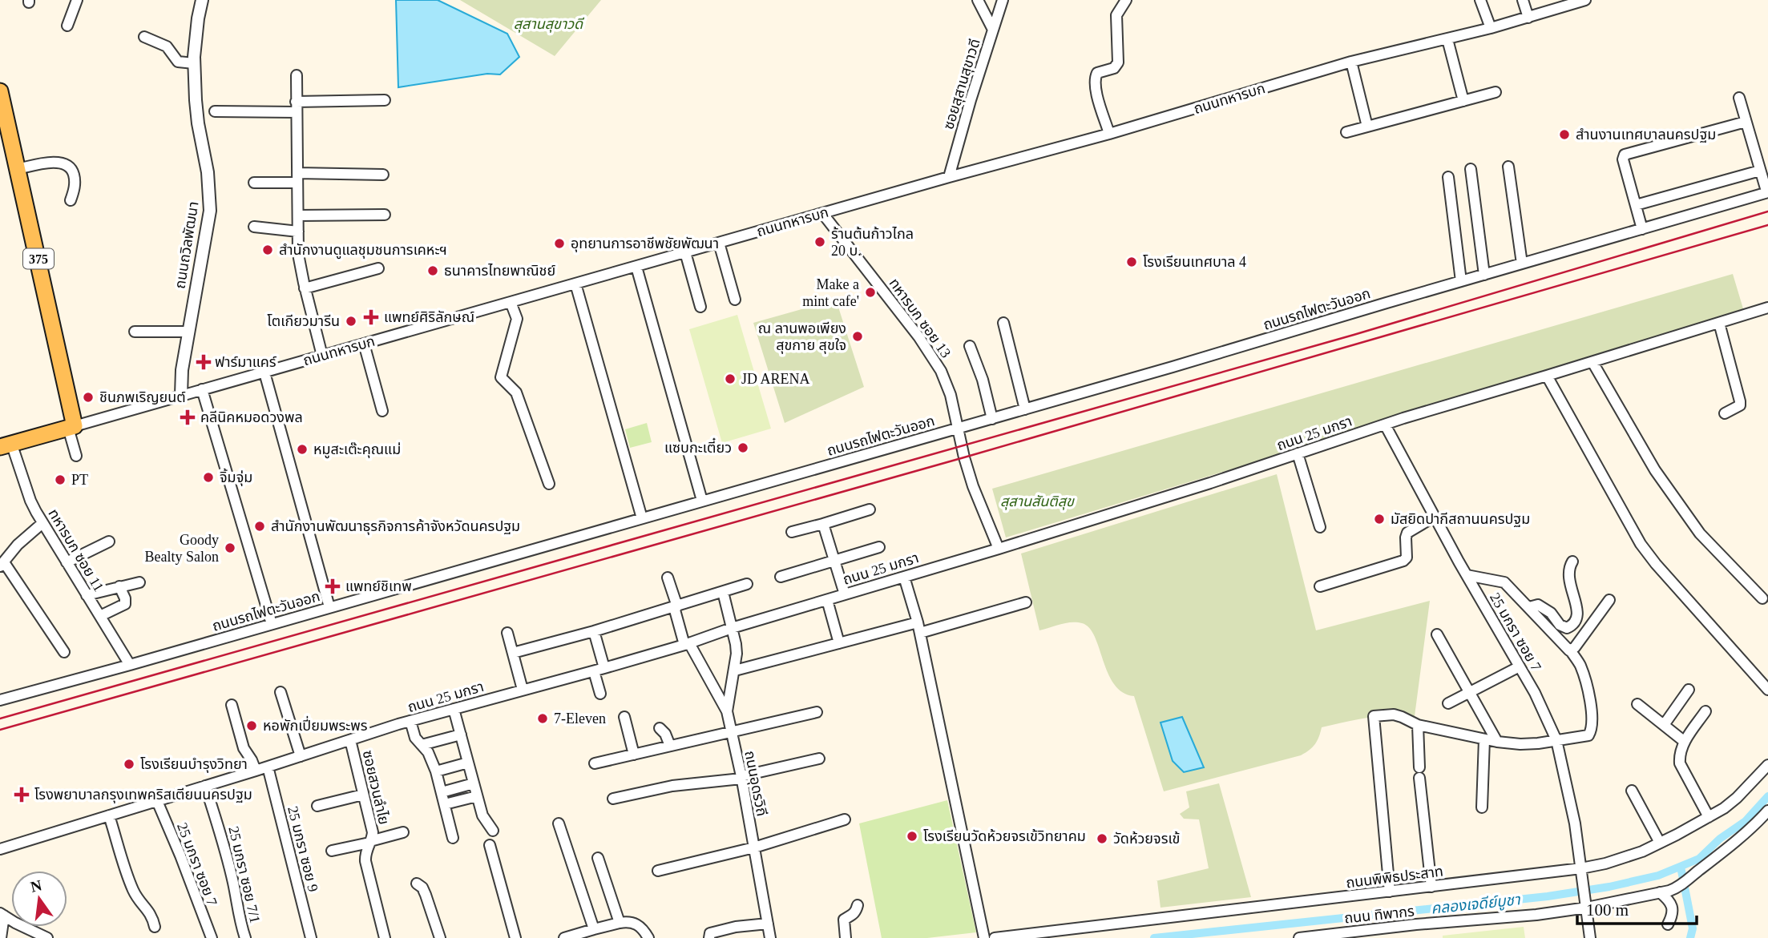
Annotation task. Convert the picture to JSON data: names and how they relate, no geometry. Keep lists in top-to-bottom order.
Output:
{
  "streets": {
    "main road": ["ถนนทหารบก", "375"],
    "street": [
      "ซอยสุสานสุขาวดี",
      "ถนนถวิลพัฒนา",
      "ถนนรถไฟตะวันออก",
      "ทหารบก ซอย 13",
      "ถนน 25 มกรา",
      "ทหารบก ซอย 11",
      "25 มกรา ซอย 7",
      "ถนนอุดรวิถี",
      "ซอยสวนลำไย",
      "25 มกรา ซอย 9",
      "25 มกรา ซอย 7/1",
      "ถนนพิพิธประสาท",
      "ถนน ทิพากร"
    ]
  },
  "crossings": [
    ["ซอยสุสานสุขาวดี", "ถนนทหารบก"],
    ["ถนนทหารบก", "ถนนถวิลพัฒนา"],
    ["ถนนทหารบก", "375"],
    ["ถนนทหารบก", "ทหารบก ซอย 13"],
    ["ถนนทหารบก", "ทหารบก ซอย 11"],
    ["ถนนรถไฟตะวันออก", "ทหารบก ซอย 13"],
    ["ถนนรถไฟตะวันออก", "ทหารบก ซอย 11"],
    ["ทหารบก ซอย 13", "ถนน 25 มกรา"],
    ["ถนน 25 มกรา", "25 มกรา ซอย 7"],
    ["ถนน 25 มกรา", "ถนนอุดรวิถี"],
    ["ถนน 25 มกรา", "ซอยสวนลำไย"],
    ["ถนน 25 มกรา", "25 มกรา ซอย 9"],
    ["ถนน 25 มกรา", "25 มกรา ซอย 7/1"],
    ["25 มกรา ซอย 7", "ถนนพิพิธประสาท"],
    ["25 มกรา ซอย 7", "ถนน ทิพากร"]
  ],
  "water": ["คลองเจดีย์บูชา"],
  "parks": ["สุสานสุขาวดี", "สุสานสันติสุข"],
  "places": {
    "other": [
      "สำนงานเทศบาลนครปฐม",
      "ร้านต้นก้าวไกล 20 บ.",
      "อุทยานการอาชีพชัยพัฒนา",
      "สำนักงานดูแลชุมชนการเคหะฯ",
      "โรงเรียนเทศบาล 4",
      "ธนาคารไทยพาณิชย์",
      "Make a mint cafe'",
      "โตเกียวมารีน",
      "ณ ลานพอเพียง สุขกาย สุขใจ",
      "JD ARENA",
      "ชินภพเริญยนต์",
      "แซบกะเตี๋ยว",
      "หมูสะเต๊ะคุณแม่",
      "จิ้มจุ่ม",
      "PT",
      "มัสยิดปากีสถานนครปฐม",
      "สำนักงานพัฒนาธุรกิจการค้าจังหวัดนครปฐม",
      "Goody Bealty Salon",
      "7-Eleven",
      "หอพักเปี่ยมพระพร",
      "โรงเรียนบำรุงวิทยา",
      "โรงเรียนวัดห้วยจรเข้วิทยาคม",
      "วัดห้วยจรเข้"
    ],
    "health": [
      "แพทย์ศิริลักษณ์",
      "ฟาร์มาแคร์",
      "คลีนิคหมอดวงพล",
      "แพทย์ชิเทพ",
      "โรงพยาบาลกรุงเทพคริสเตียนนครปฐม"
    ]
  },
  "scale_bar": "100 m",
  "north": "top"
}
